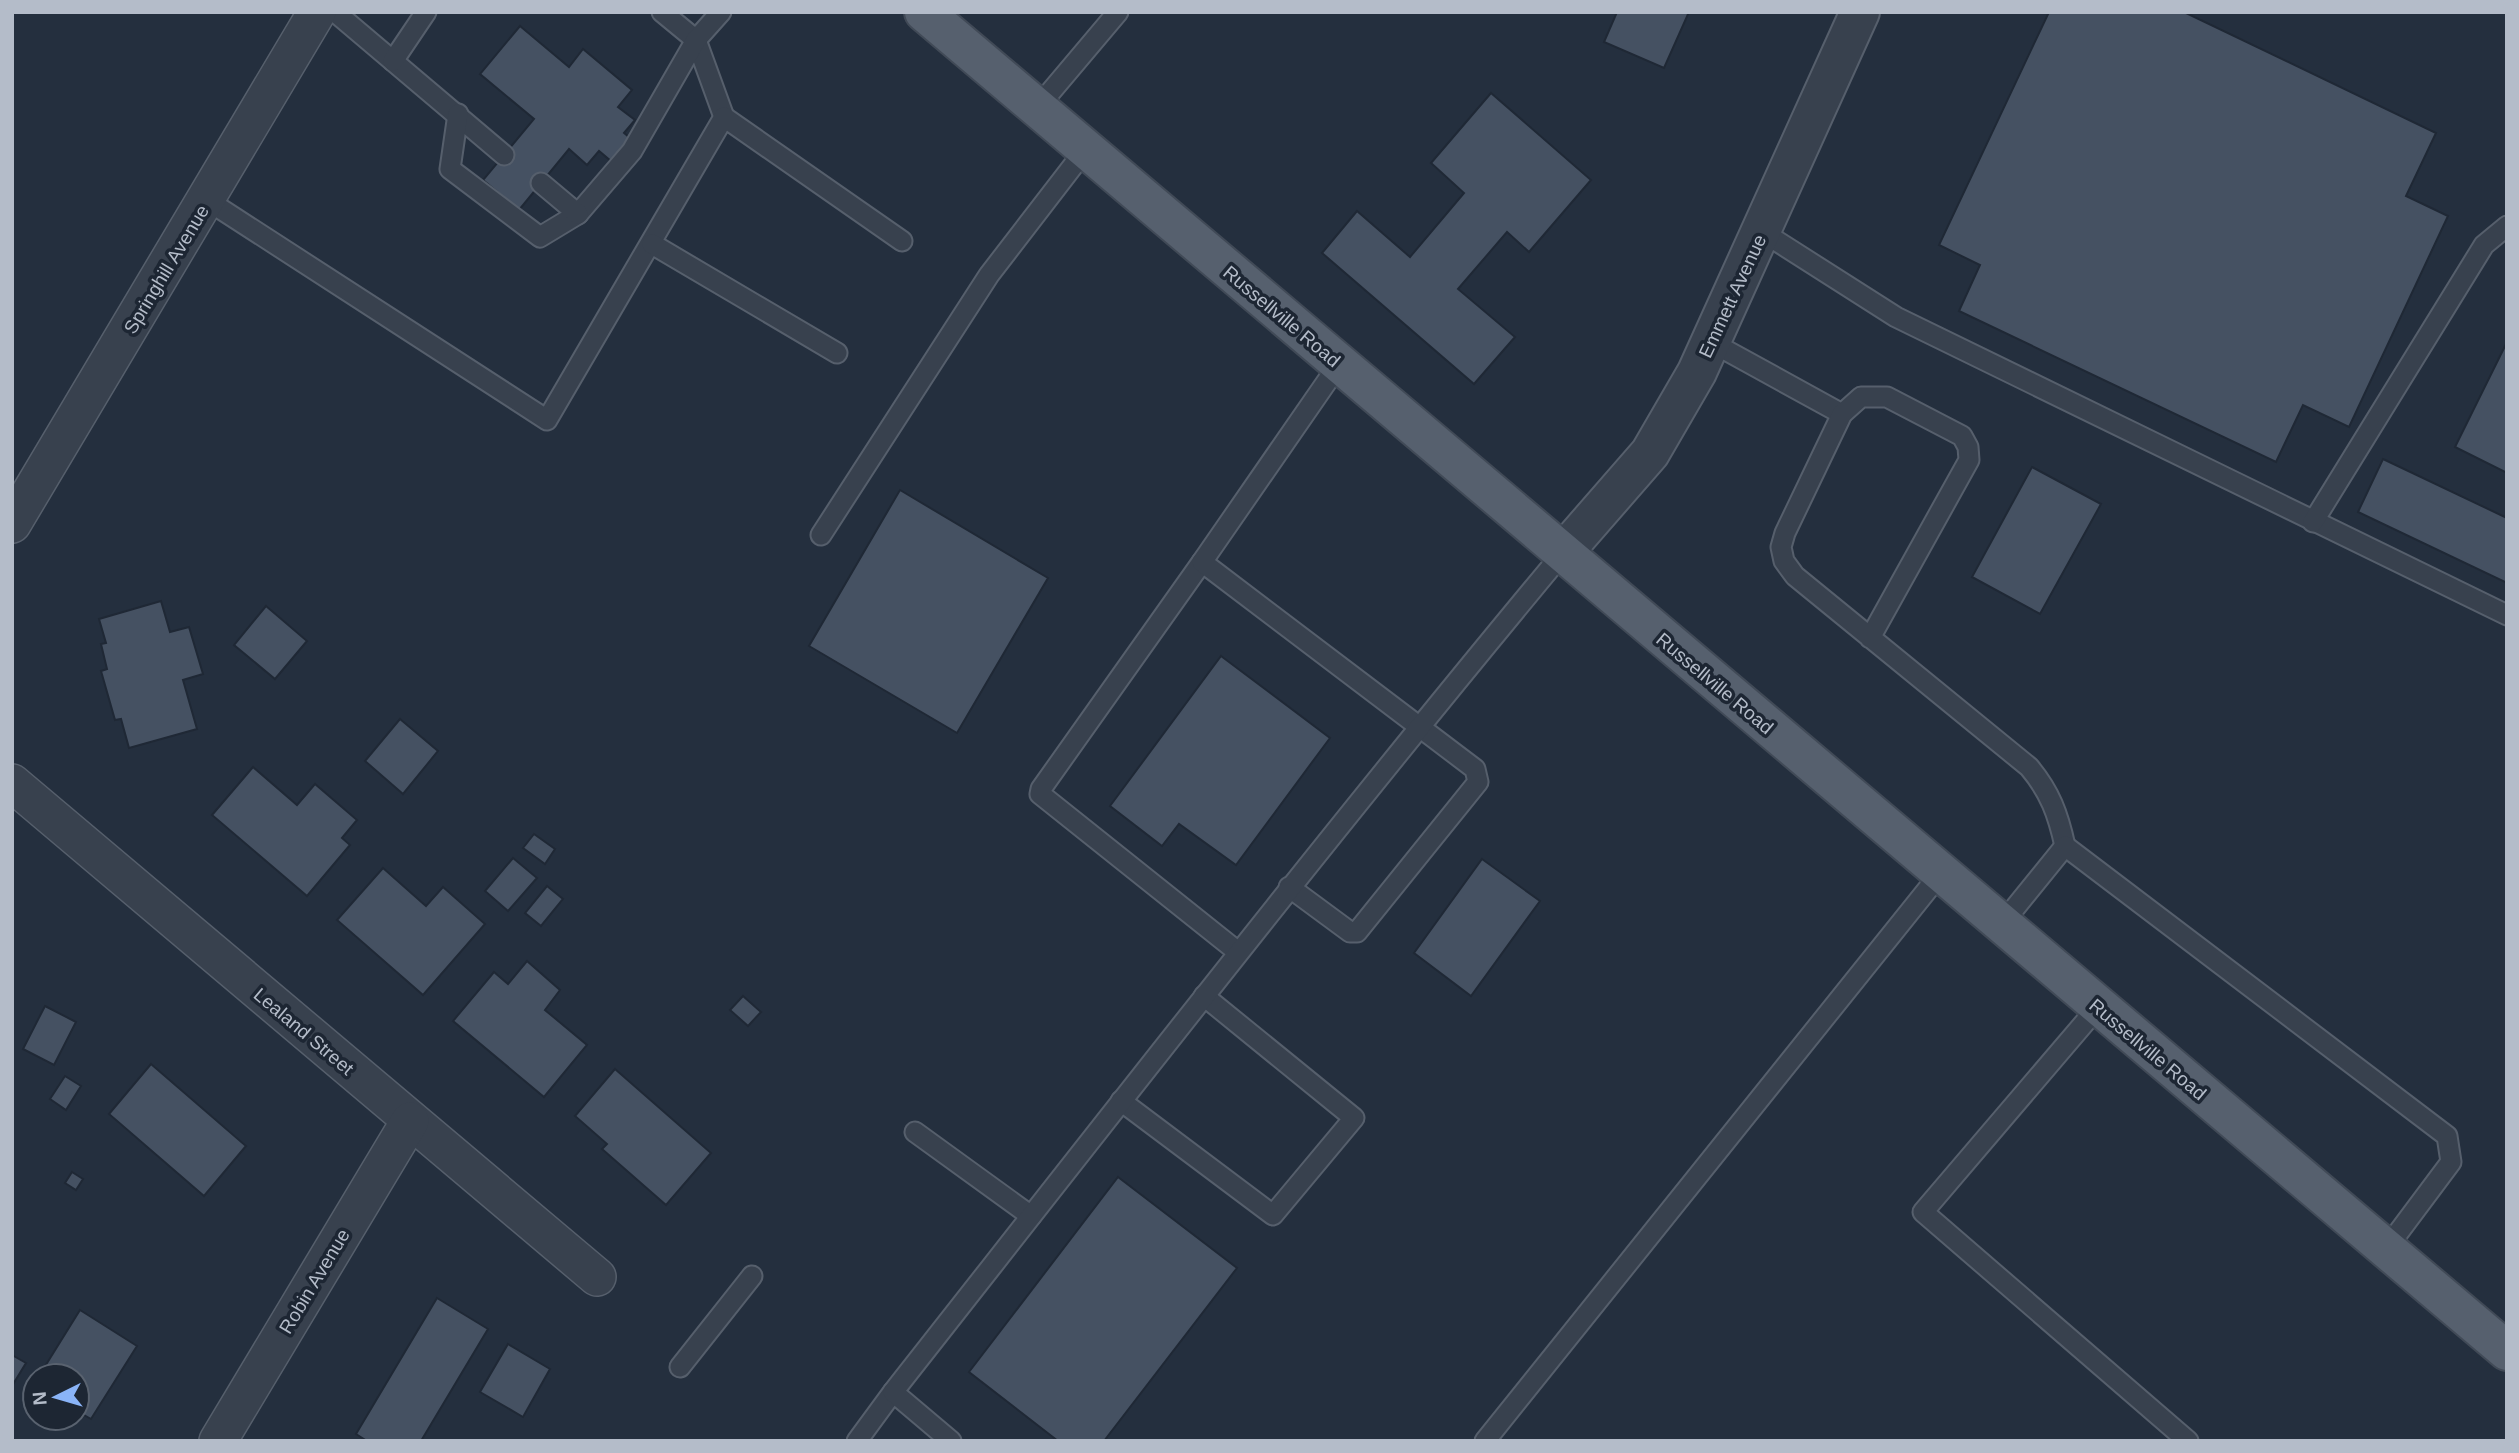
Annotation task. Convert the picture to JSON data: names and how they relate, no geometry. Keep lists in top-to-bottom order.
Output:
{
  "streets": {
    "main road": ["Russellville Road"],
    "street": [
      "Springhill Avenue",
      "Emmett Avenue",
      "Lealand Street",
      "Robin Avenue"
    ]
  },
  "crossings": [
    ["Emmett Avenue", "Russellville Road"],
    ["Lealand Street", "Robin Avenue"]
  ],
  "north": "left"
}
